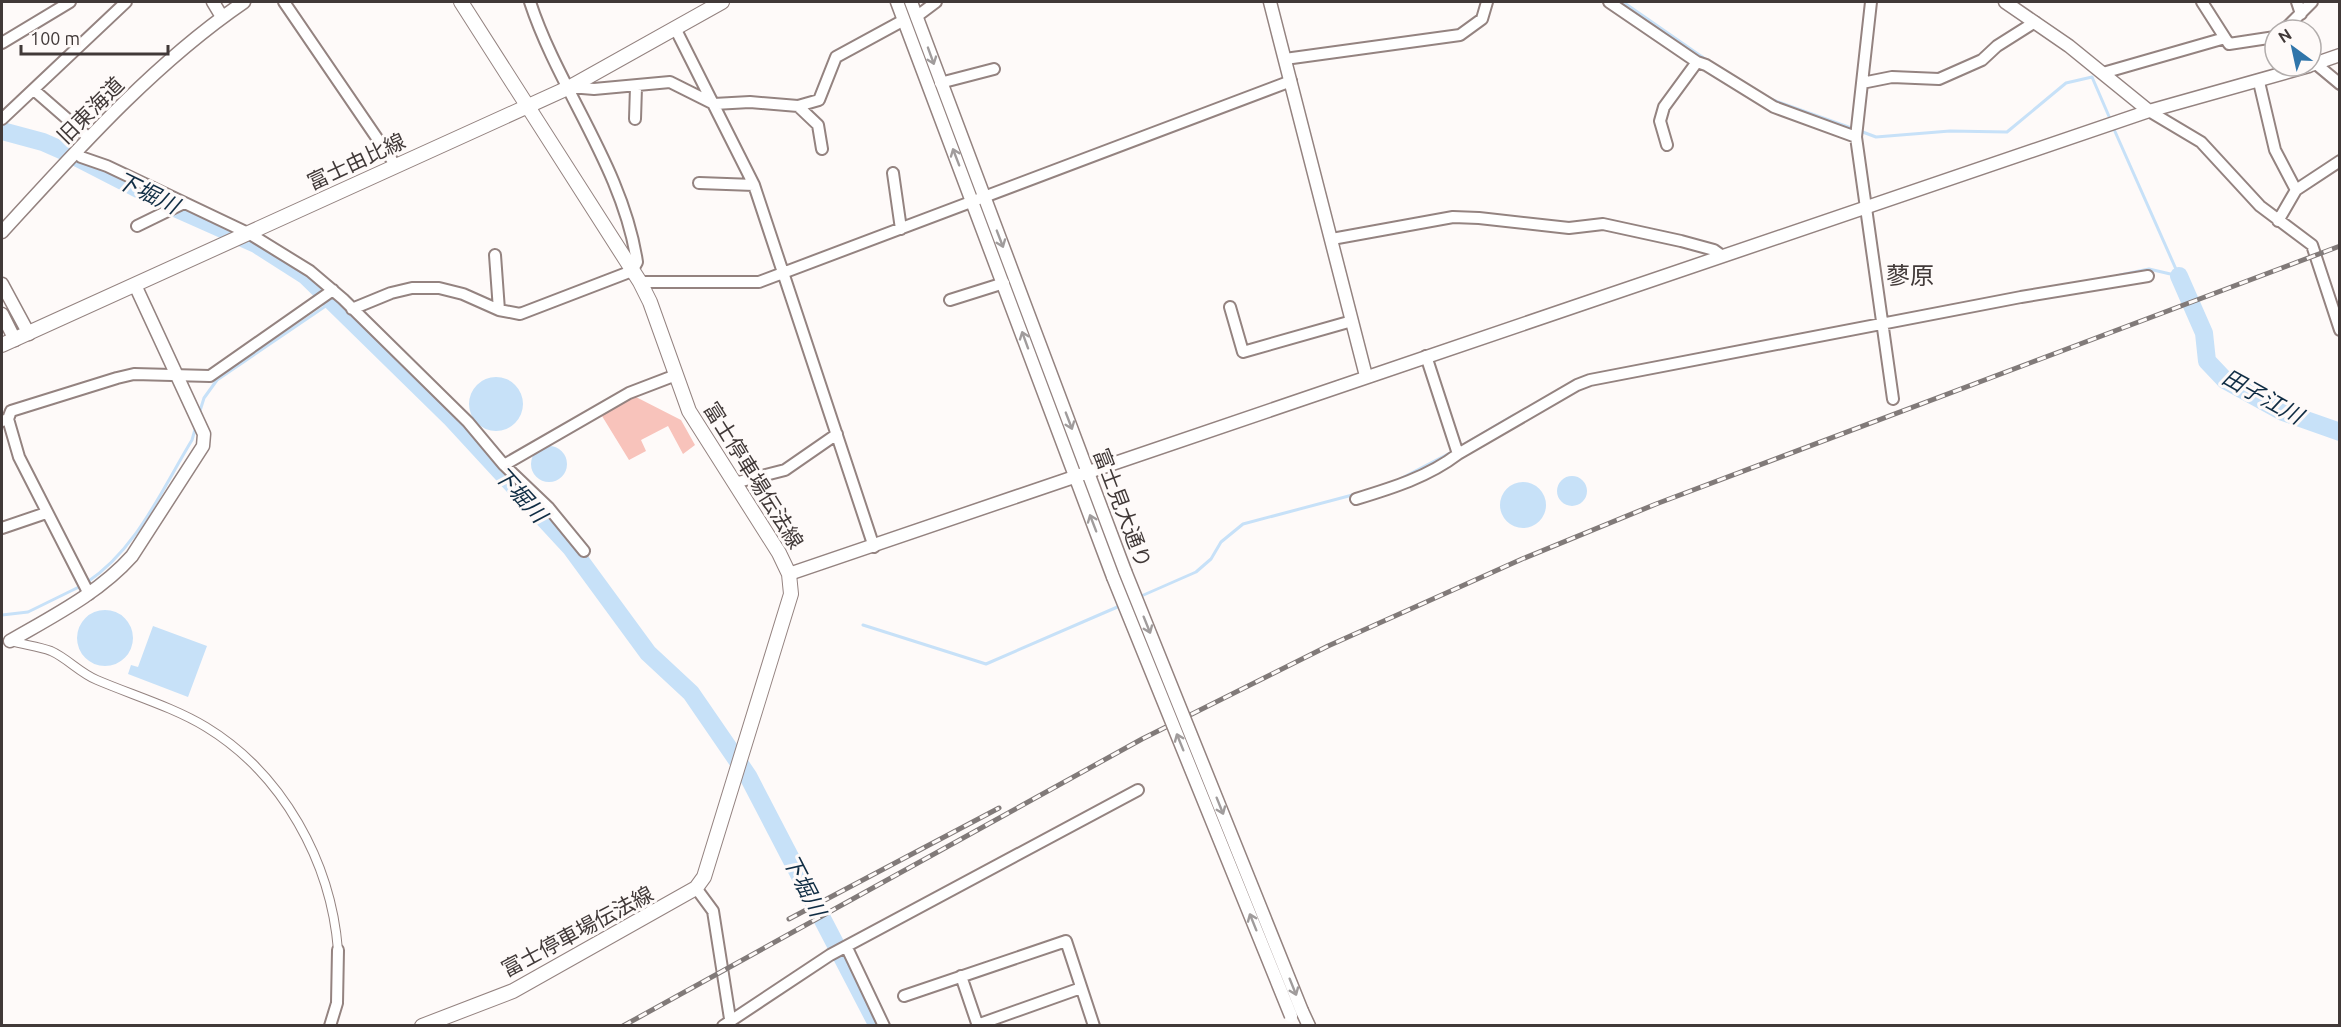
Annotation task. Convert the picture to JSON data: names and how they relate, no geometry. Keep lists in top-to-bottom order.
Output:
{
  "streets": {
    "main road": ["富士由比線", "富士停車場伝法線"],
    "street": ["旧東海道", "富士見大通り"]
  },
  "crossings": [
    ["富士由比線", "富士停車場伝法線"]
  ],
  "districts": ["蓼原"],
  "water": ["下堀川", "田子江川"],
  "scale_bar": "100 m",
  "north": "top left"
}
